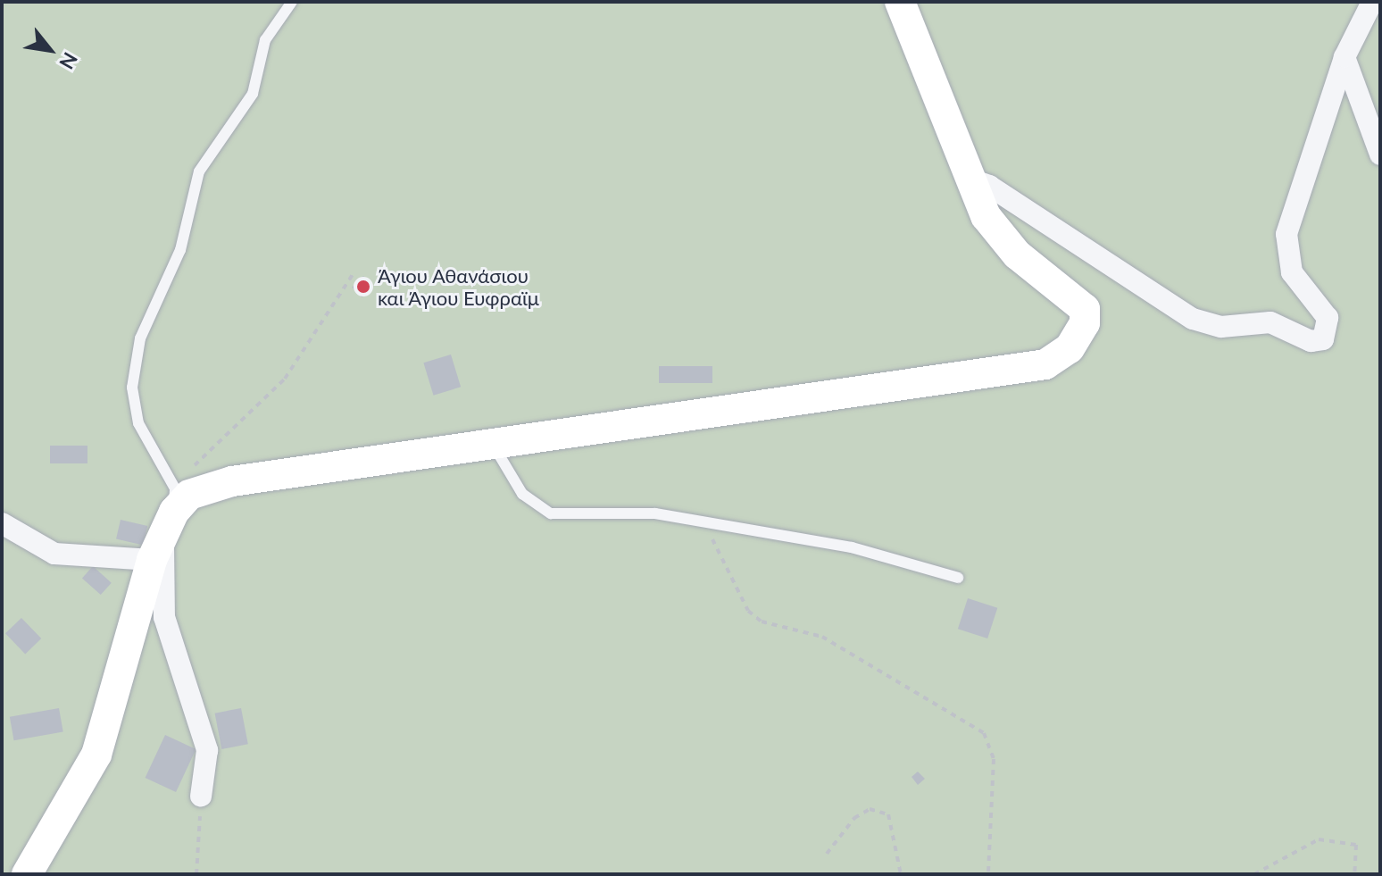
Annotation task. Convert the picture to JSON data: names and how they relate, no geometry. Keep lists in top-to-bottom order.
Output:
{
  "places": ["Άγιου Αθανάσιου και Άγιου Ευφραϊμ"],
  "north": "bottom right"
}
